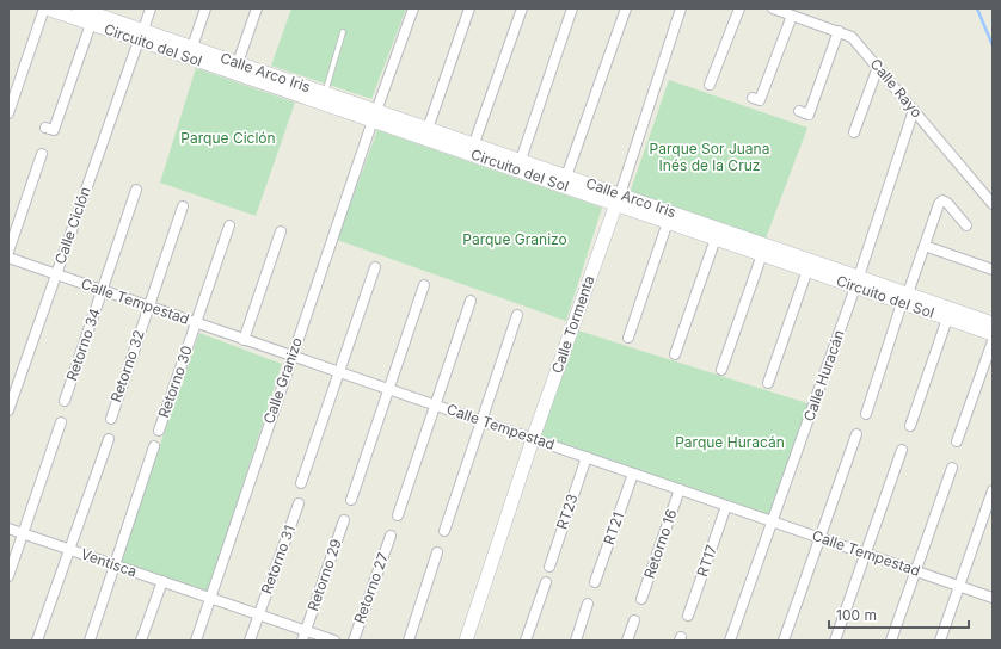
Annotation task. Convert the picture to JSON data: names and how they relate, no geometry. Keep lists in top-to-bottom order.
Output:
{
  "streets": {
    "street": [
      "Circuito del Sol",
      "Calle Arco Iris",
      "Calle Rayo",
      "Calle Ciclón",
      "Calle Tempestad",
      "Calle Tormenta",
      "Retorno 34",
      "Retorno 32",
      "Calle Huracán",
      "Calle Granizo",
      "Retorno 30",
      "RT23",
      "RT21",
      "Retorno 16",
      "Retorno 31",
      "RT17",
      "Ventisca",
      "Retorno 29",
      "Retorno 27"
    ]
  },
  "crossings": [
    ["Circuito del Sol", "Calle Arco Iris"],
    ["Circuito del Sol", "Calle Ciclón"],
    ["Circuito del Sol", "Calle Tormenta"],
    ["Circuito del Sol", "Calle Huracán"],
    ["Circuito del Sol", "Calle Granizo"],
    ["Calle Arco Iris", "Calle Ciclón"],
    ["Calle Arco Iris", "Calle Tormenta"],
    ["Calle Arco Iris", "Calle Huracán"],
    ["Calle Arco Iris", "Calle Granizo"],
    ["Calle Rayo", "Calle Huracán"],
    ["Calle Ciclón", "Calle Tempestad"],
    ["Calle Tempestad", "Calle Tormenta"],
    ["Calle Tempestad", "Retorno 34"],
    ["Calle Tempestad", "Retorno 32"],
    ["Calle Tempestad", "Calle Huracán"],
    ["Calle Tempestad", "Calle Granizo"],
    ["Calle Tempestad", "Retorno 30"],
    ["Calle Tempestad", "RT23"],
    ["Calle Tempestad", "RT21"],
    ["Calle Tempestad", "Retorno 16"],
    ["Calle Tempestad", "RT17"],
    ["Calle Granizo", "Ventisca"],
    ["Retorno 31", "Ventisca"],
    ["Ventisca", "Retorno 29"]
  ],
  "parks": [
    "Parque Ciclón",
    "Parque Sor Juana Inés de la Cruz",
    "Parque Granizo",
    "Parque Huracán"
  ],
  "scale_bar": "100 m"
}
